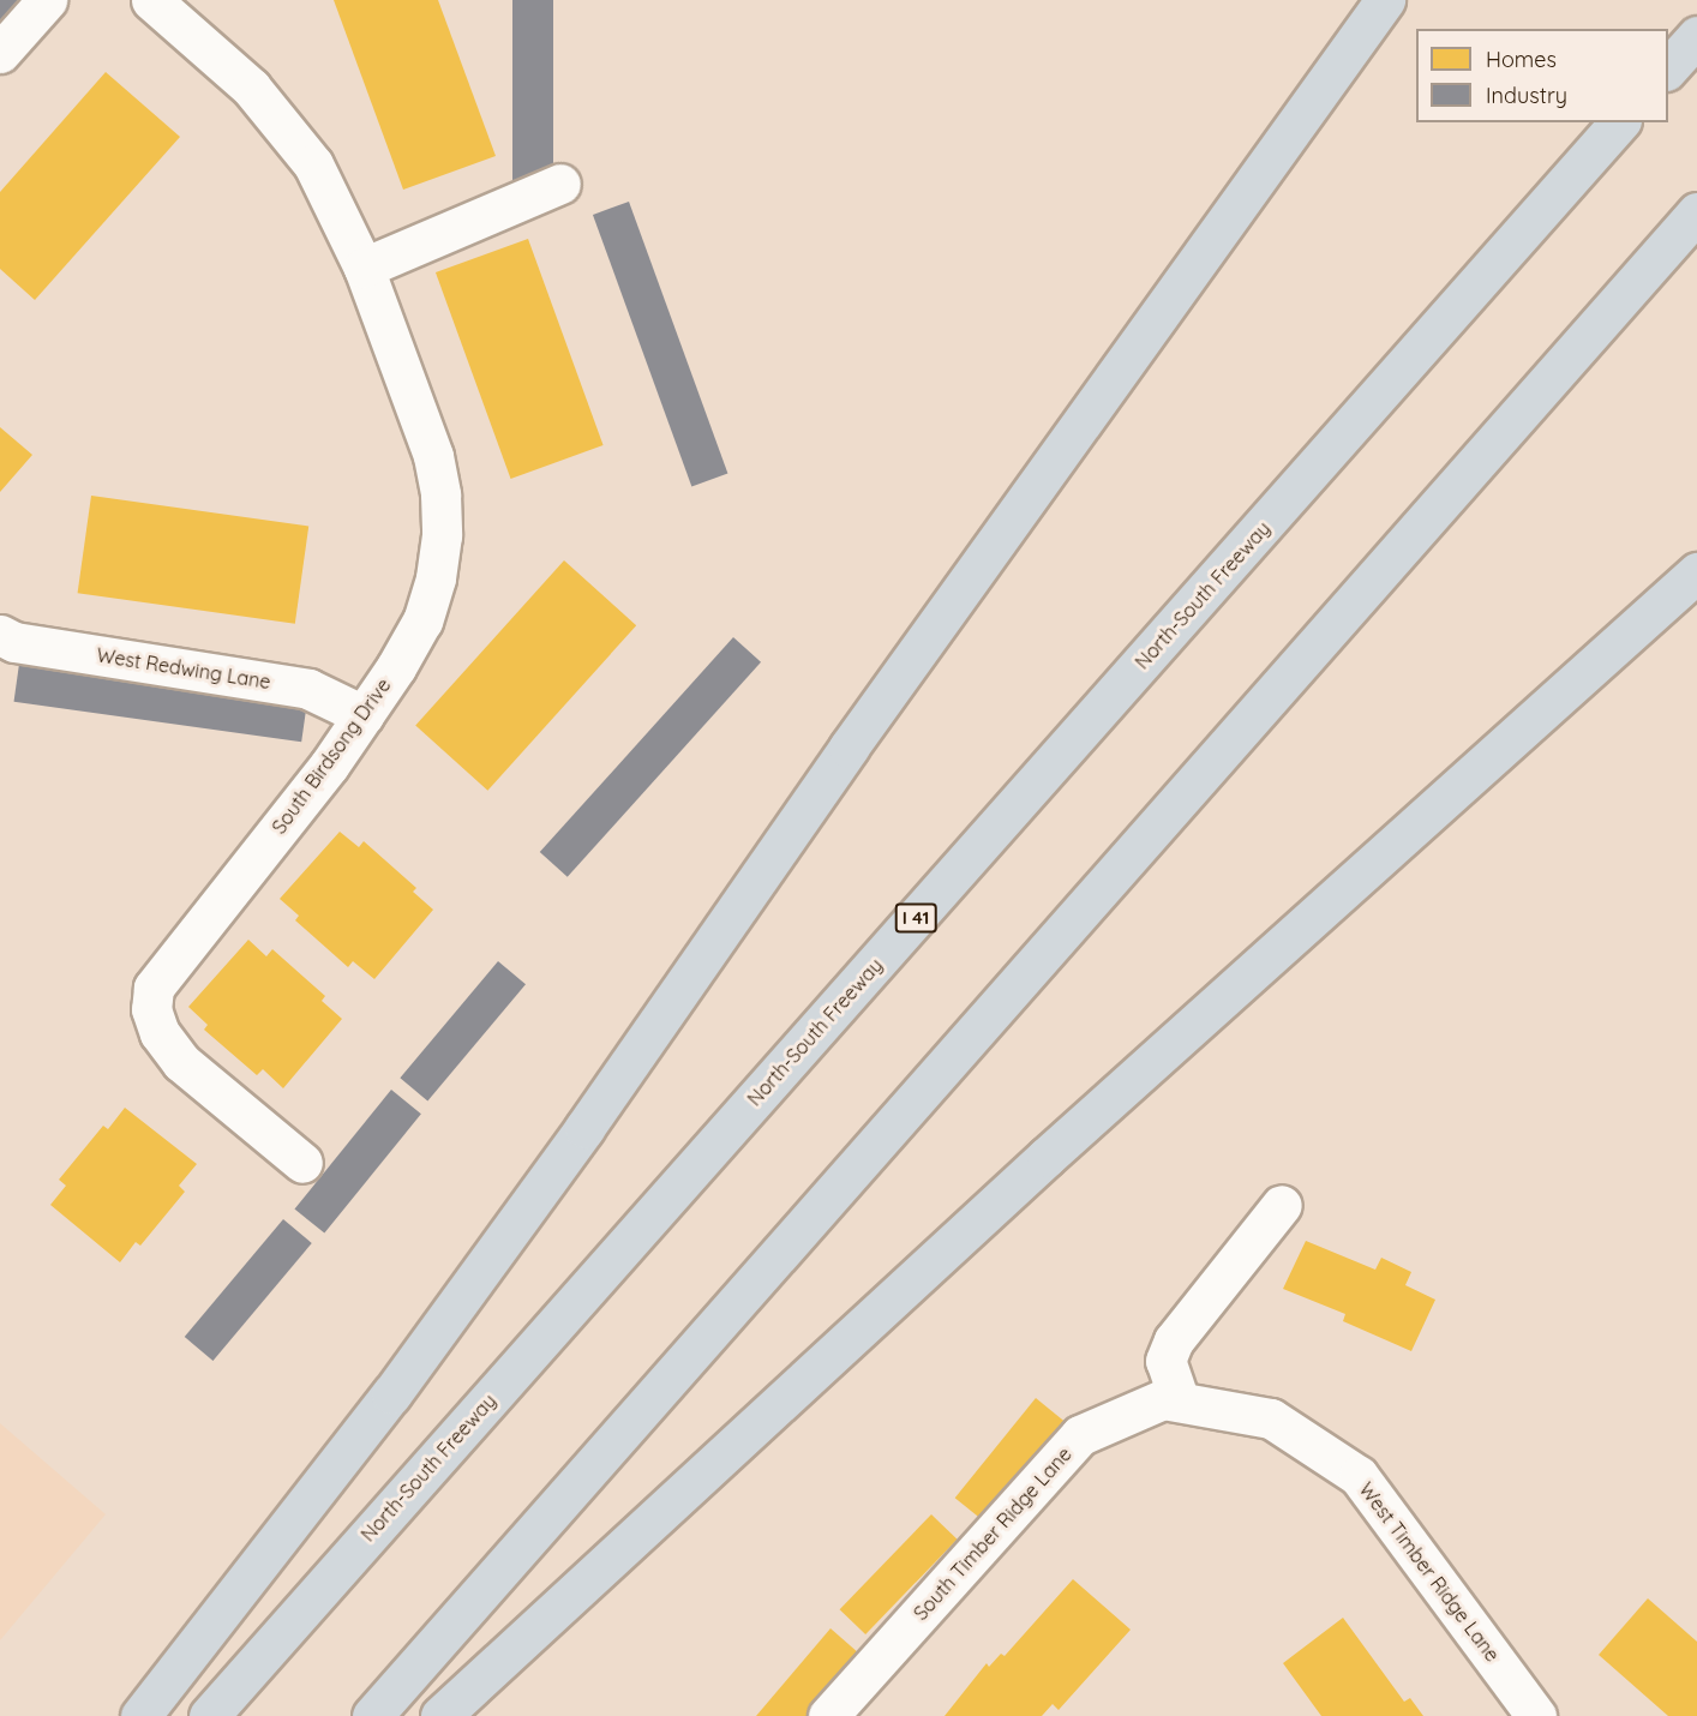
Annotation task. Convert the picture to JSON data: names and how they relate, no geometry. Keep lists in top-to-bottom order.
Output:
{
  "streets": {
    "highway": ["North-South Freeway", "I 41"],
    "street": [
      "West Redwing Lane",
      "South Birdsong Drive",
      "South Timber Ridge Lane",
      "West Timber Ridge Lane"
    ]
  },
  "crossings": [
    ["West Redwing Lane", "South Birdsong Drive"],
    ["South Timber Ridge Lane", "West Timber Ridge Lane"]
  ],
  "legend": ["Homes", "Industry"]
}
